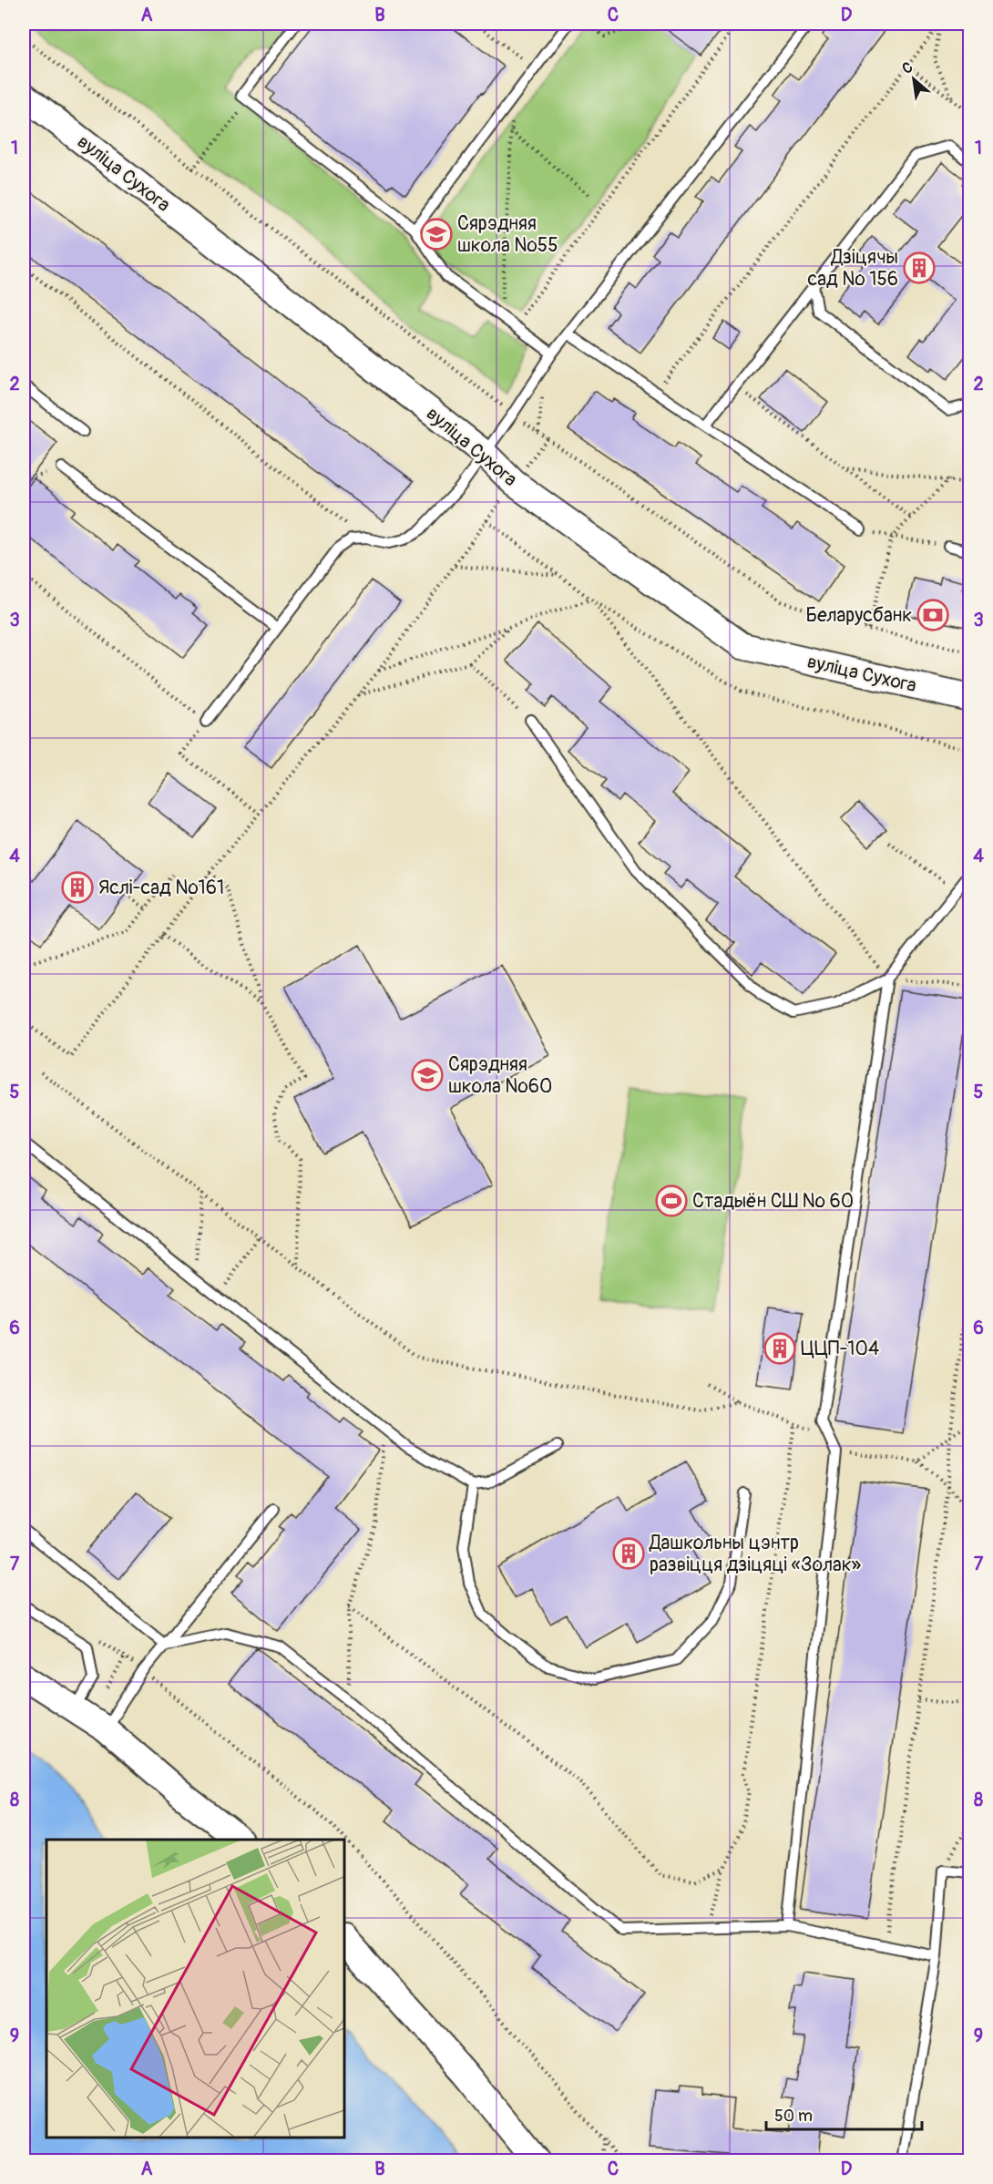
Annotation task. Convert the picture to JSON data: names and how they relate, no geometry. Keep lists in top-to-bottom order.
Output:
{
  "streets": {
    "street": ["вуліца Сухога"]
  },
  "places": {
    "school or university": ["Сярэдняя школа №55", "Сярэдняя школа №60"],
    "building": [
      "Дзіцячы сад № 156",
      "Яслі-сад №161",
      "ЦЦП-104",
      "Дашкольны цэнтр развіцця дзіцяці «Золак»"
    ],
    "bank": ["Беларусбанк"],
    "sports": ["Стадыён СШ № 60"]
  },
  "scale_bar": "50 m",
  "north": "top left",
  "grid": {
    "columns": [
      "A",
      "B",
      "C",
      "D"
    ],
    "rows": [
      "1",
      "2",
      "3",
      "4",
      "5",
      "6",
      "7",
      "8",
      "9"
    ]
  }
}
